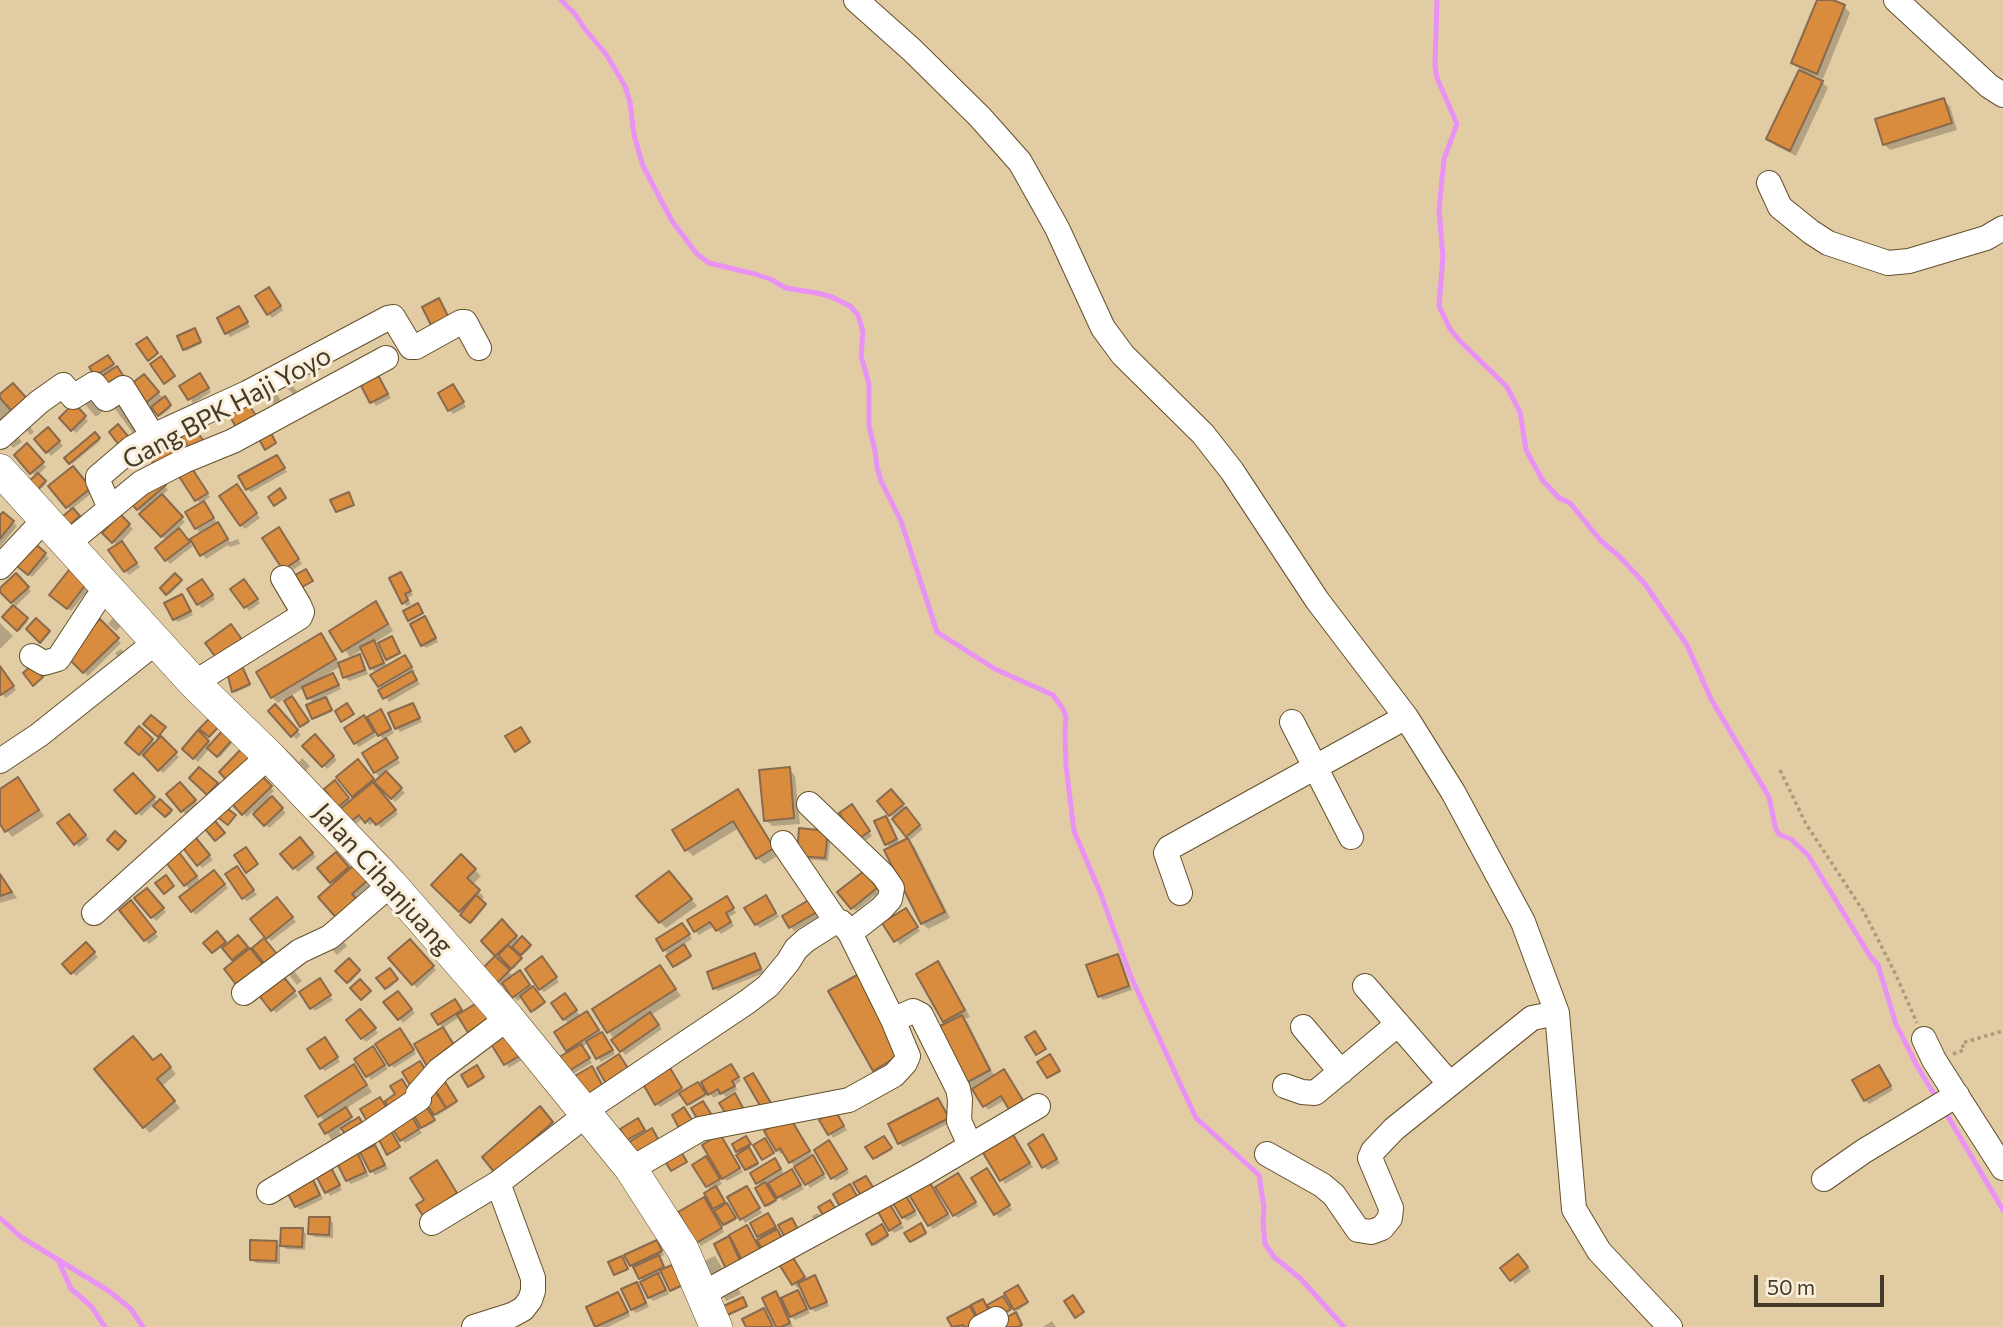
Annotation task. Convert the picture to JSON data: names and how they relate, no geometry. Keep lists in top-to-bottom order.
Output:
{
  "streets": {
    "main road": ["Jalan Cihanjuang"],
    "street": ["Gang BPK Haji Yoyo"]
  },
  "crossings": [
    ["Gang BPK Haji Yoyo", "Jalan Cihanjuang"]
  ],
  "scale_bar": "50 m"
}
